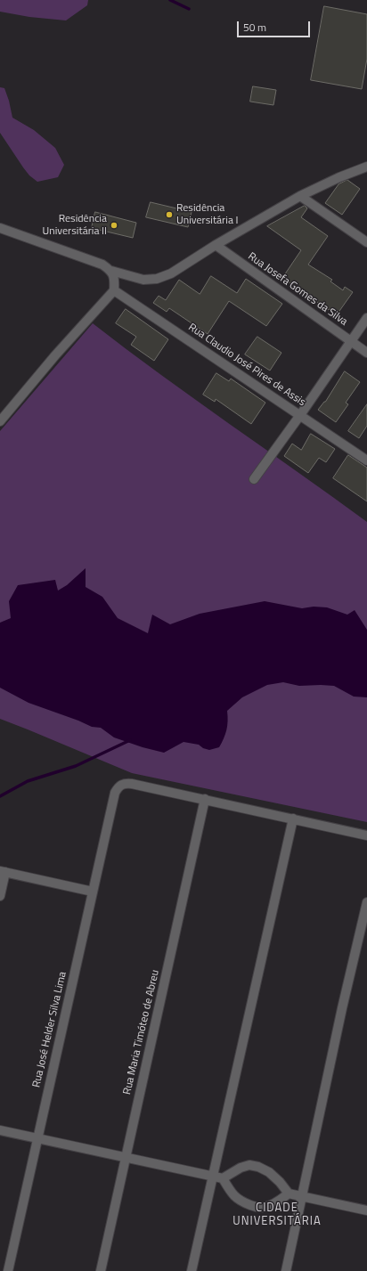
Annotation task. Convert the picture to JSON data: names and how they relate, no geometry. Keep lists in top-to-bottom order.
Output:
{
  "streets": {
    "street": [
      "Rua Josefa Gomes da Silva",
      "Rua Claudio José Pires de Assis",
      "Rua José Helder Silva Lima",
      "Rua Maria Timóteo de Abreu"
    ]
  },
  "crossings": [
    ["Rua José Helder Silva Lima", "Rua Maria Timóteo de Abreu"]
  ],
  "districts": ["CIDADE UNIVERSITÁRIA"],
  "places": ["Residência Universitária I", "Residência Universitária II"],
  "scale_bar": "50 m"
}
